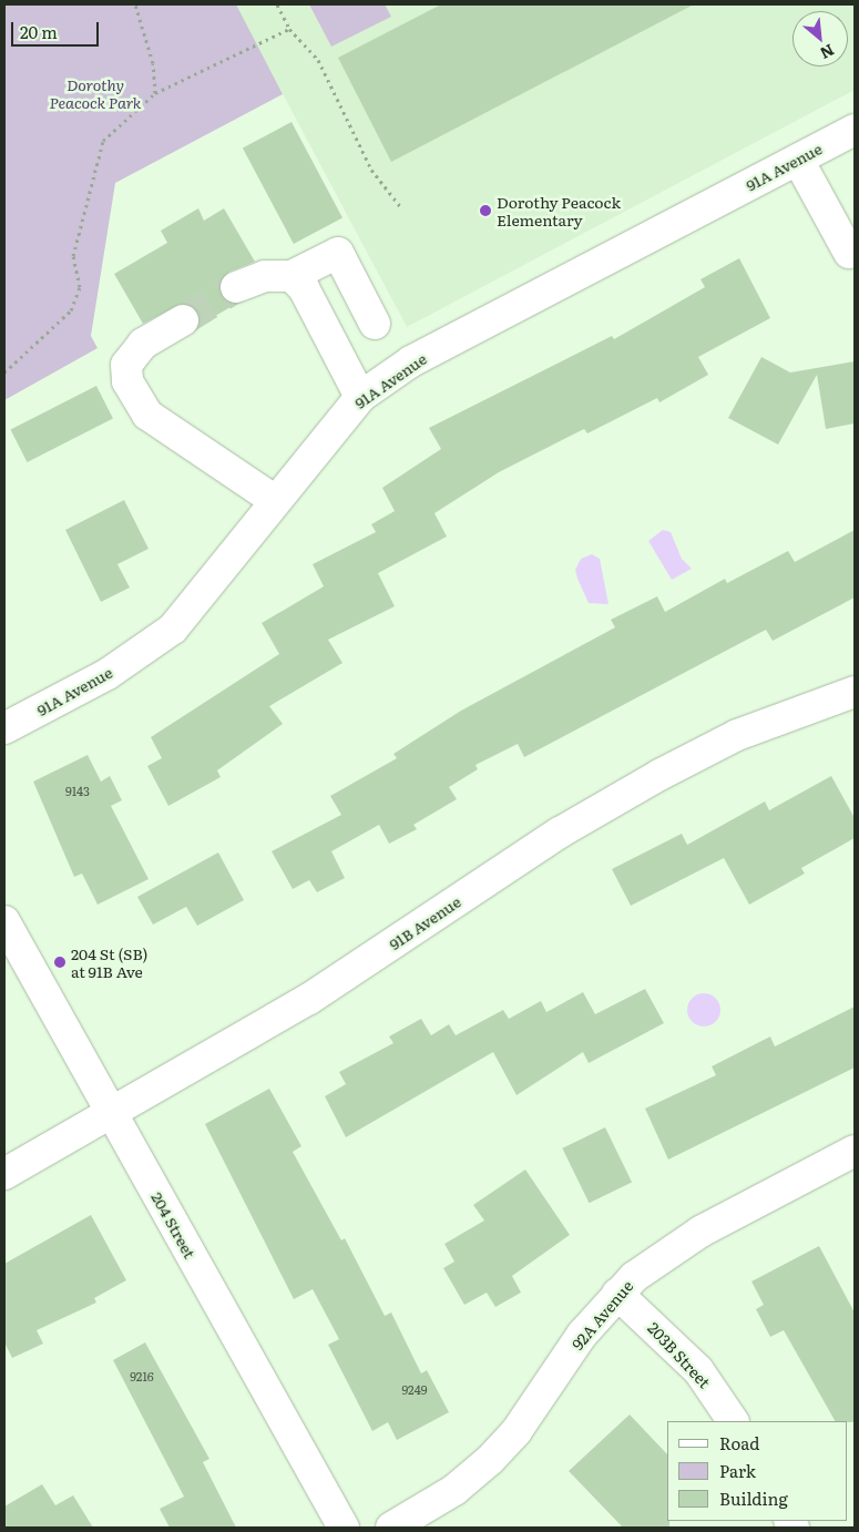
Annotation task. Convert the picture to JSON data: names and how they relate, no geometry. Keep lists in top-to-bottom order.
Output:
{
  "streets": {
    "street": [
      "91A Avenue",
      "91B Avenue",
      "204 Street",
      "92A Avenue",
      "203B Street"
    ]
  },
  "crossings": [
    ["91B Avenue", "204 Street"],
    ["92A Avenue", "203B Street"]
  ],
  "parks": ["Dorothy Peacock Park"],
  "places": ["Dorothy Peacock Elementary", "204 St (SB) at 91B Ave"],
  "house_numbers": ["9143", "9216", "9249"],
  "legend": ["Road", "Park", "Building"],
  "scale_bar": "20 m",
  "north": "bottom right"
}
